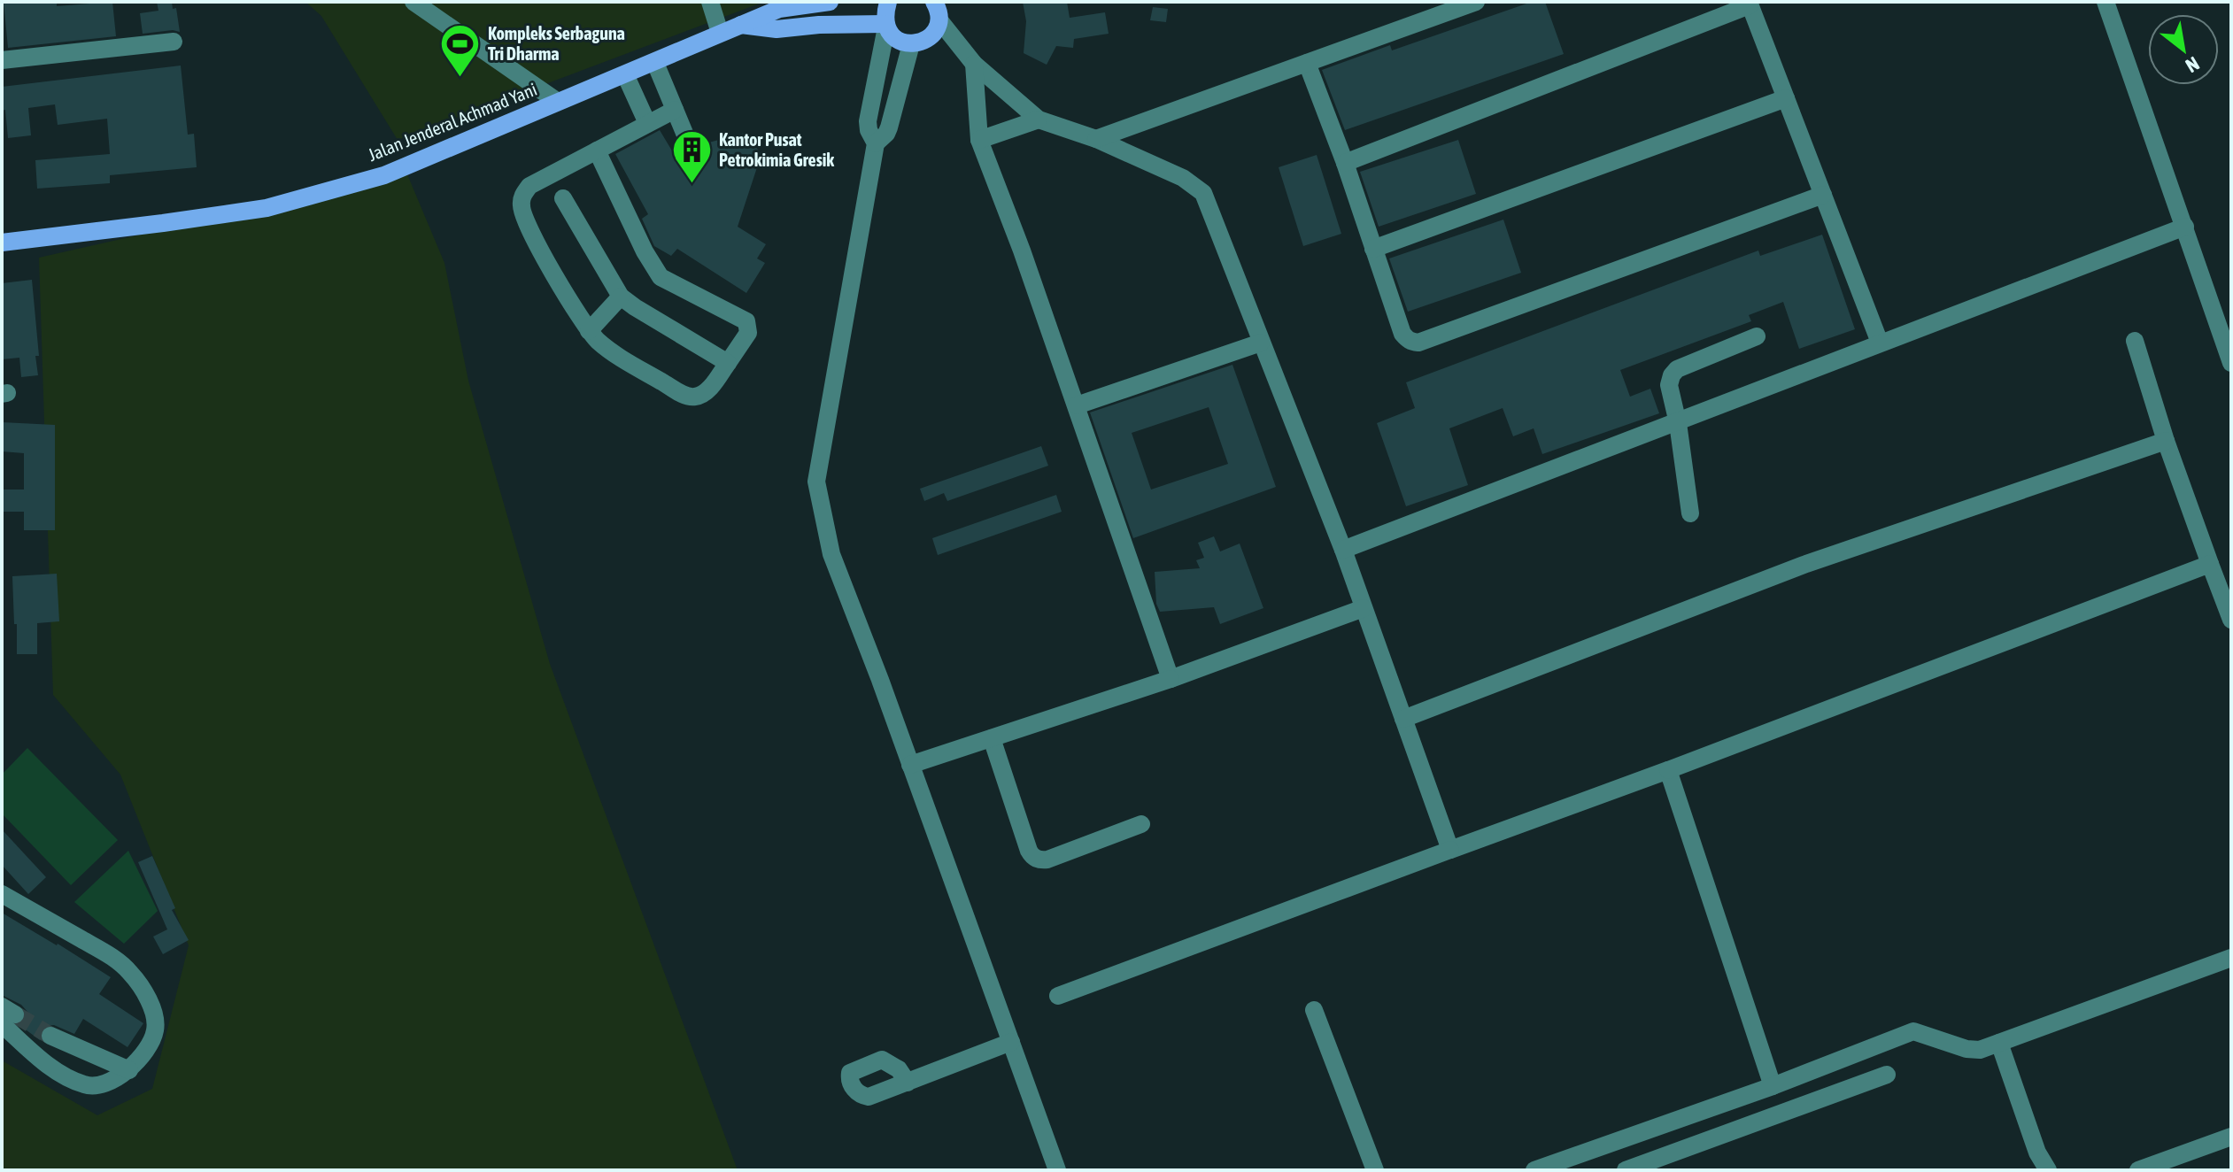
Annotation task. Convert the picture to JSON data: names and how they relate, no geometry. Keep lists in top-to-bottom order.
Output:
{
  "streets": {
    "main road": ["Jalan Jenderal Achmad Yani"]
  },
  "places": {
    "sports": ["Kompleks Serbaguna Tri Dharma"],
    "building": ["Kantor Pusat Petrokimia Gresik"]
  },
  "north": "bottom right"
}
